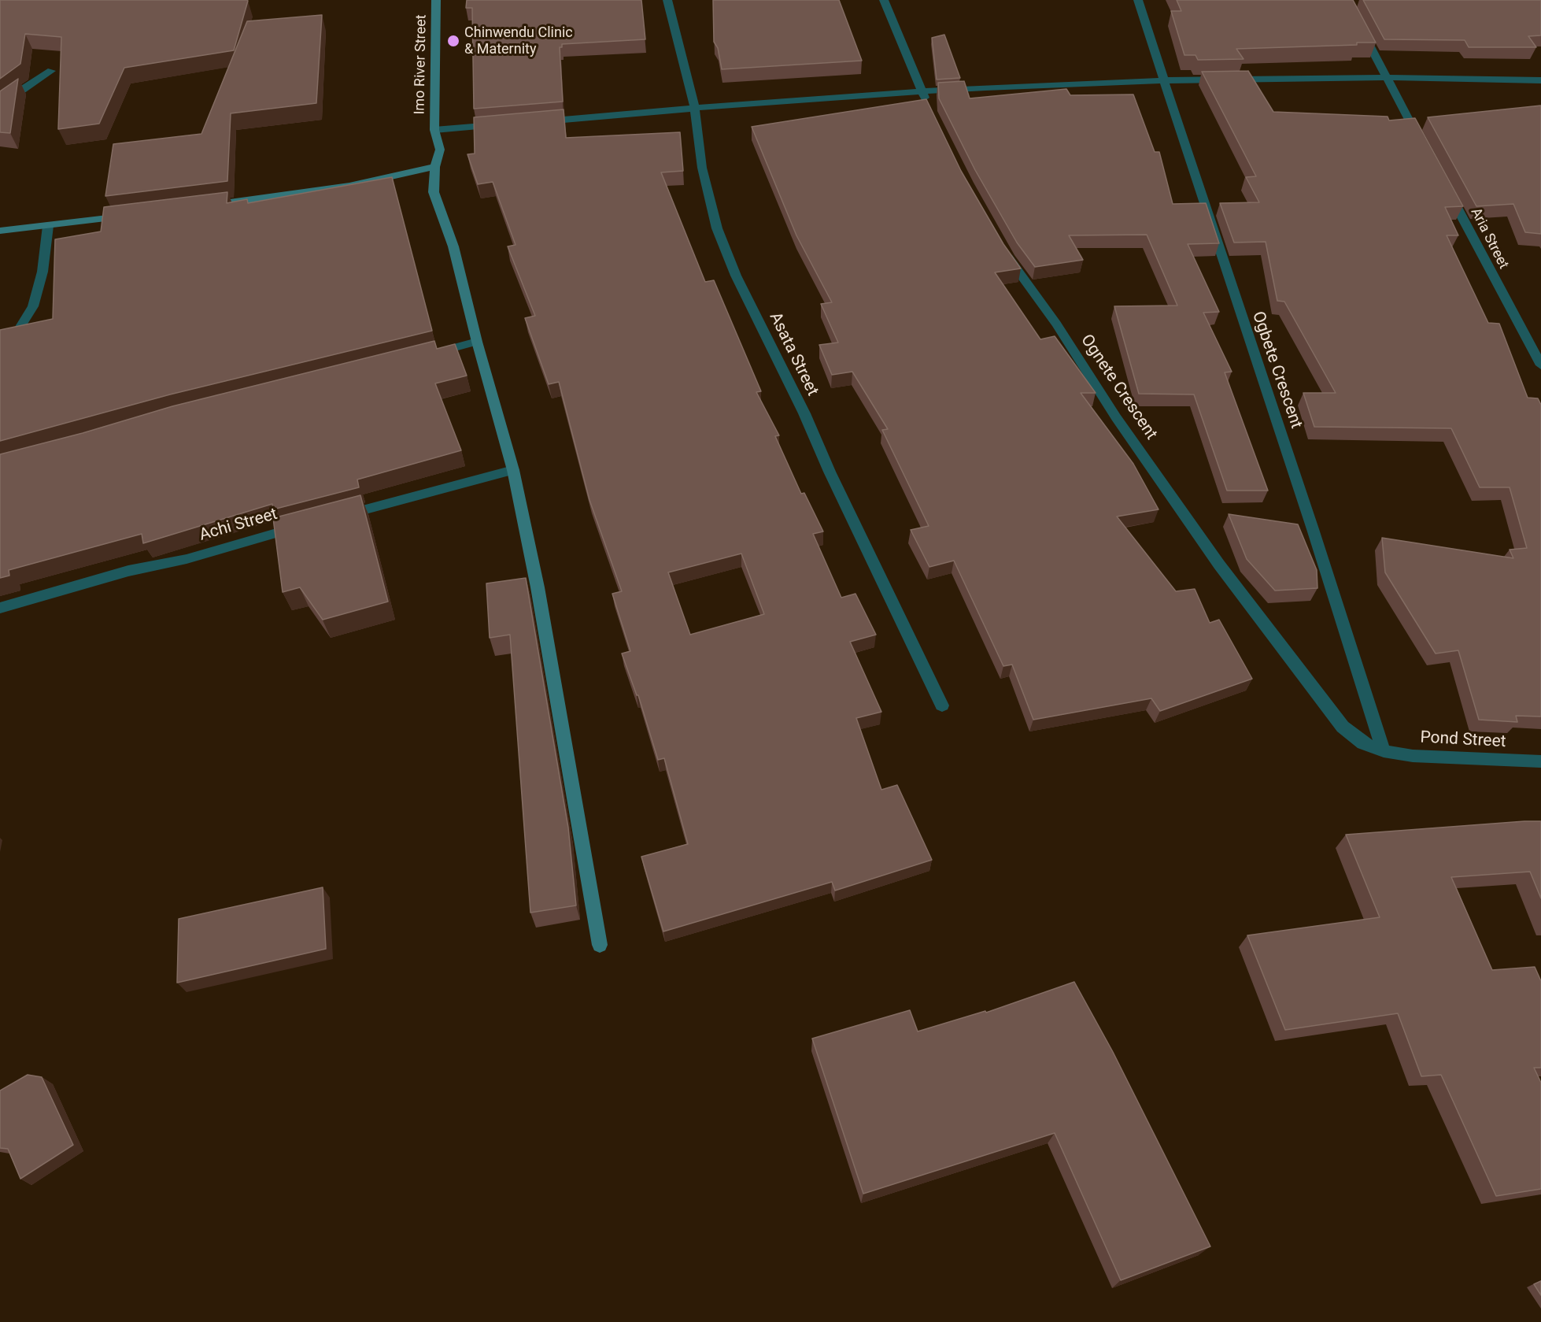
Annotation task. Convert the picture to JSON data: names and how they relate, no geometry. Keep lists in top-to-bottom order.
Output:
{
  "streets": {
    "street": [
      "Imo River Street",
      "Aria Street",
      "Asata Street",
      "Ogbete Crescent",
      "Ognete Crescent",
      "Achi Street",
      "Pond Street"
    ]
  },
  "crossings": [
    ["Ogbete Crescent", "Ognete Crescent"],
    ["Ogbete Crescent", "Pond Street"],
    ["Ognete Crescent", "Pond Street"]
  ],
  "places": ["Chinwendu Clinic & Maternity"]
}
